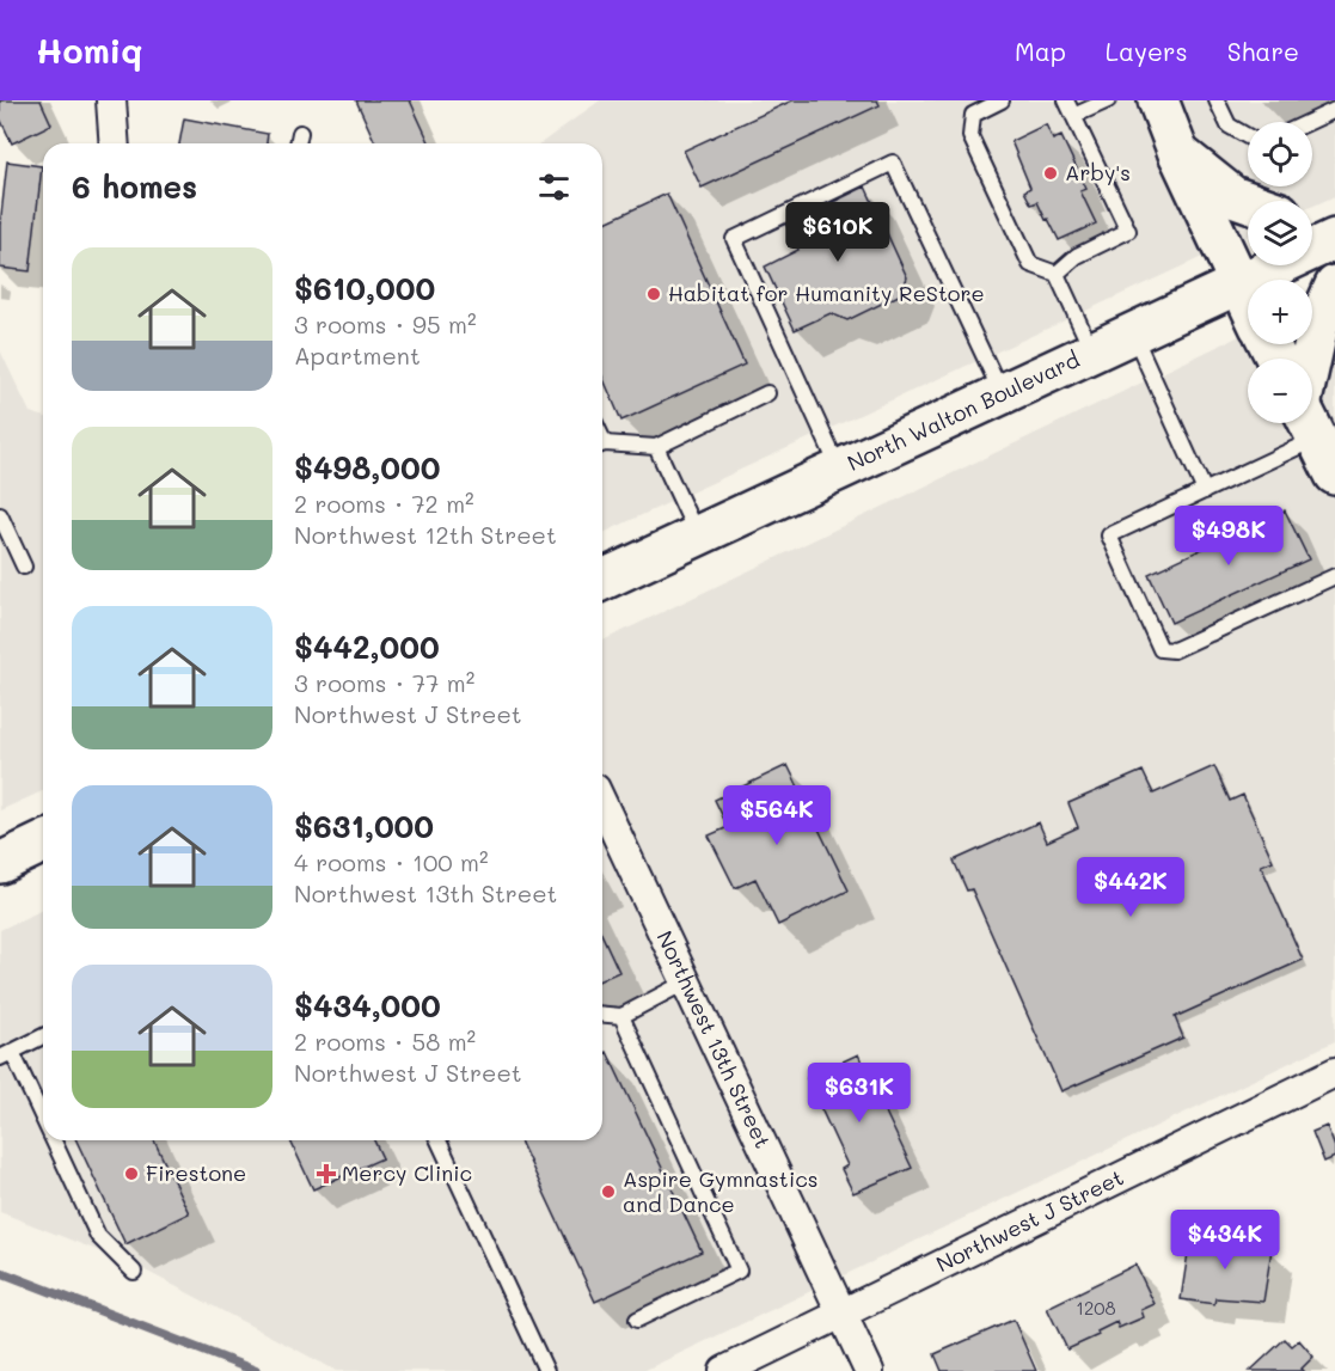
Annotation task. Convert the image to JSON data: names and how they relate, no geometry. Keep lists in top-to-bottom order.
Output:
{
  "streets": {
    "main road": ["North Walton Boulevard"],
    "street": ["Northwest 13th Street", "Northwest J Street"]
  },
  "crossings": [
    ["Northwest 13th Street", "Northwest J Street"]
  ],
  "places": {
    "other": [
      "Arby's",
      "Habitat for Humanity ReStore",
      "Firestone",
      "Aspire Gymnastics and Dance"
    ],
    "health": ["Mercy Clinic"]
  },
  "house_numbers": ["1208"],
  "page": {
    "header": "Homiq",
    "nav": ["Map", "Layers", "Share"],
    "map_buttons": ["+", "−"],
    "heading": "6 homes",
    "price": [
      "$610K",
      "$498K",
      "$564K",
      "$442K",
      "$631K",
      "$434K"
    ],
    "list": [
      {
        "name": "$610,000",
        "note": "3 rooms · 95 m² · Apartment"
      },
      {
        "name": "$498,000",
        "note": "2 rooms · 72 m² · Northwest 12th Street"
      },
      {
        "name": "$442,000",
        "note": "3 rooms · 77 m² · Northwest J Street"
      },
      {
        "name": "$631,000",
        "note": "4 rooms · 100 m² · Northwest 13th Street"
      },
      {
        "name": "$434,000",
        "note": "2 rooms · 58 m² · Northwest J Street"
      }
    ]
  }
}
